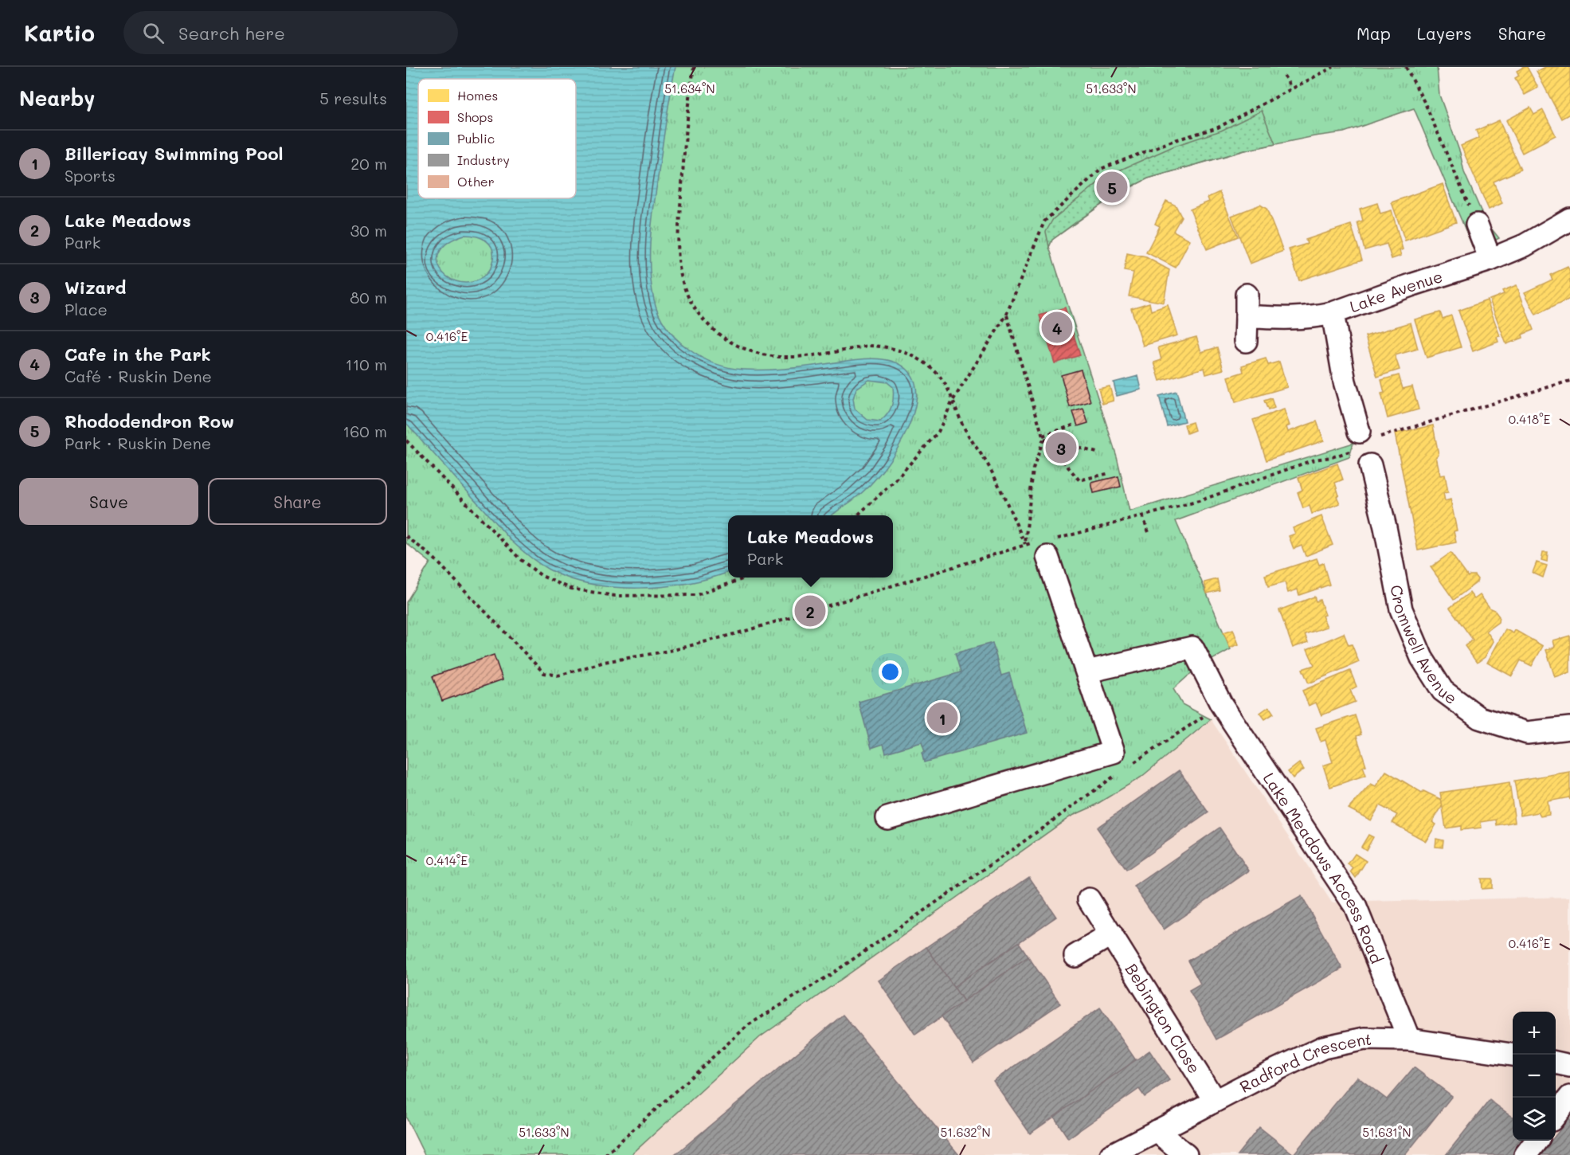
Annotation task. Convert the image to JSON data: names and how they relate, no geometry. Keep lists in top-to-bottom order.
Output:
{
  "streets": {
    "street": [
      "Lake Avenue",
      "Cromwell Avenue",
      "Lake Meadows Access Road",
      "Bebington Close",
      "Radford Crescent"
    ]
  },
  "crossings": [
    ["Lake Meadows Access Road", "Radford Crescent"],
    ["Bebington Close", "Radford Crescent"]
  ],
  "legend": [
    "Homes",
    "Shops",
    "Public",
    "Industry",
    "Other"
  ],
  "page": {
    "header": "Kartio",
    "search": "Search here",
    "nav": ["Map", "Layers", "Share"],
    "heading": ["Nearby", "5 results"],
    "list": [
      {
        "mark": "1",
        "name": "Billericay Swimming Pool",
        "note": "Sports",
        "value": "20 m"
      },
      {
        "mark": "2",
        "name": "Lake Meadows",
        "note": "Park",
        "value": "30 m"
      },
      {
        "mark": "3",
        "name": "Wizard",
        "note": "Place",
        "value": "80 m"
      },
      {
        "mark": "4",
        "name": "Cafe in the Park",
        "note": "Café · Ruskin Dene",
        "value": "110 m"
      },
      {
        "mark": "5",
        "name": "Rhododendron Row",
        "note": "Park · Ruskin Dene",
        "value": "160 m"
      }
    ],
    "pins": [
      "5",
      "4",
      "3",
      "2",
      "1"
    ],
    "buttons": ["Save", "Share"],
    "popup": ["Lake Meadows", "Park"],
    "map_buttons": ["+", "−"]
  },
  "coordinates": [
    "51.634°N",
    "51.633°N",
    "0.416°E",
    "0.418°E",
    "0.414°E",
    "51.632°N",
    "51.631°N"
  ]
}
